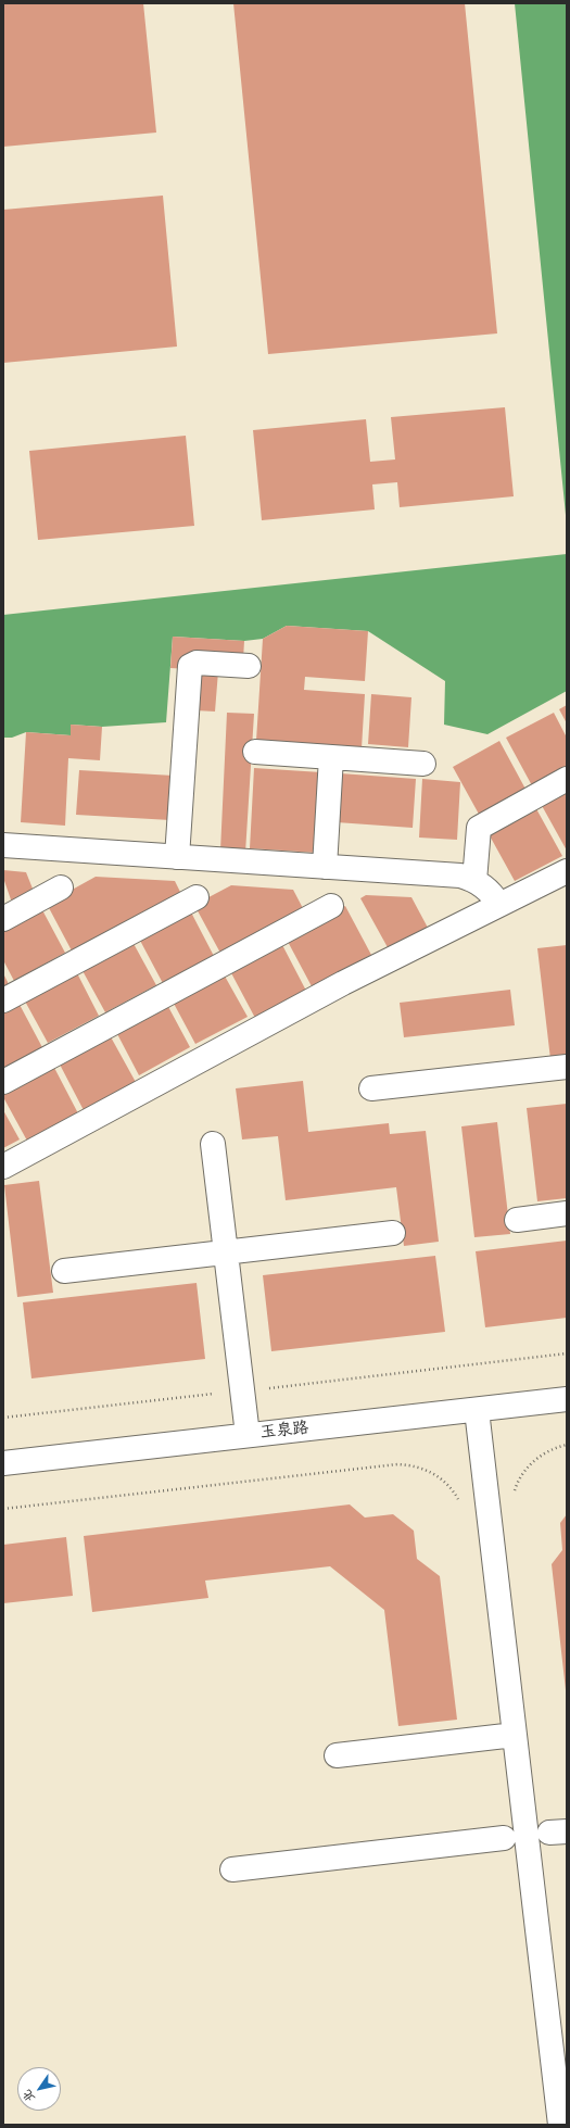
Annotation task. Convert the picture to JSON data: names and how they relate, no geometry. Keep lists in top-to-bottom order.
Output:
{
  "streets": {
    "street": ["玉泉路"]
  },
  "north": "bottom left"
}
